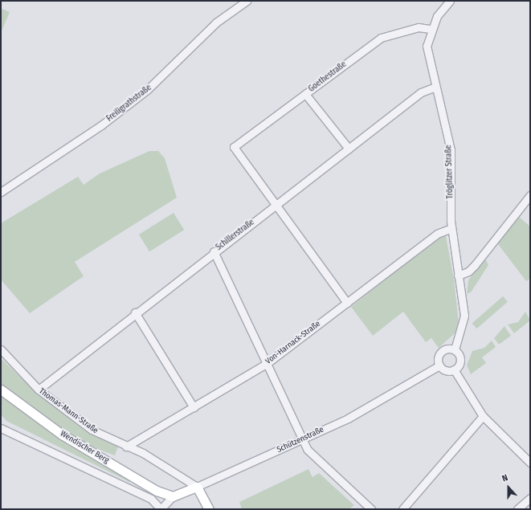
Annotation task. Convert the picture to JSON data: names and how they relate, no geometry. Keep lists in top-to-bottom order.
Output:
{
  "streets": {
    "main road": ["Schützenstraße", "Wendischer Berg"],
    "street": [
      "Goethestraße",
      "Freiligrathstraße",
      "Tröglitzer Straße",
      "Schillerstraße",
      "Von-Harnack-Straße",
      "Thomas-Mann-Straße"
    ]
  },
  "crossings": [
    ["Goethestraße", "Tröglitzer Straße"],
    ["Goethestraße", "Schillerstraße"],
    ["Tröglitzer Straße", "Schillerstraße"],
    ["Tröglitzer Straße", "Von-Harnack-Straße"],
    ["Tröglitzer Straße", "Schützenstraße"],
    ["Schillerstraße", "Thomas-Mann-Straße"],
    ["Von-Harnack-Straße", "Thomas-Mann-Straße"],
    ["Thomas-Mann-Straße", "Schützenstraße"],
    ["Schützenstraße", "Wendischer Berg"]
  ],
  "north": "top"
}
